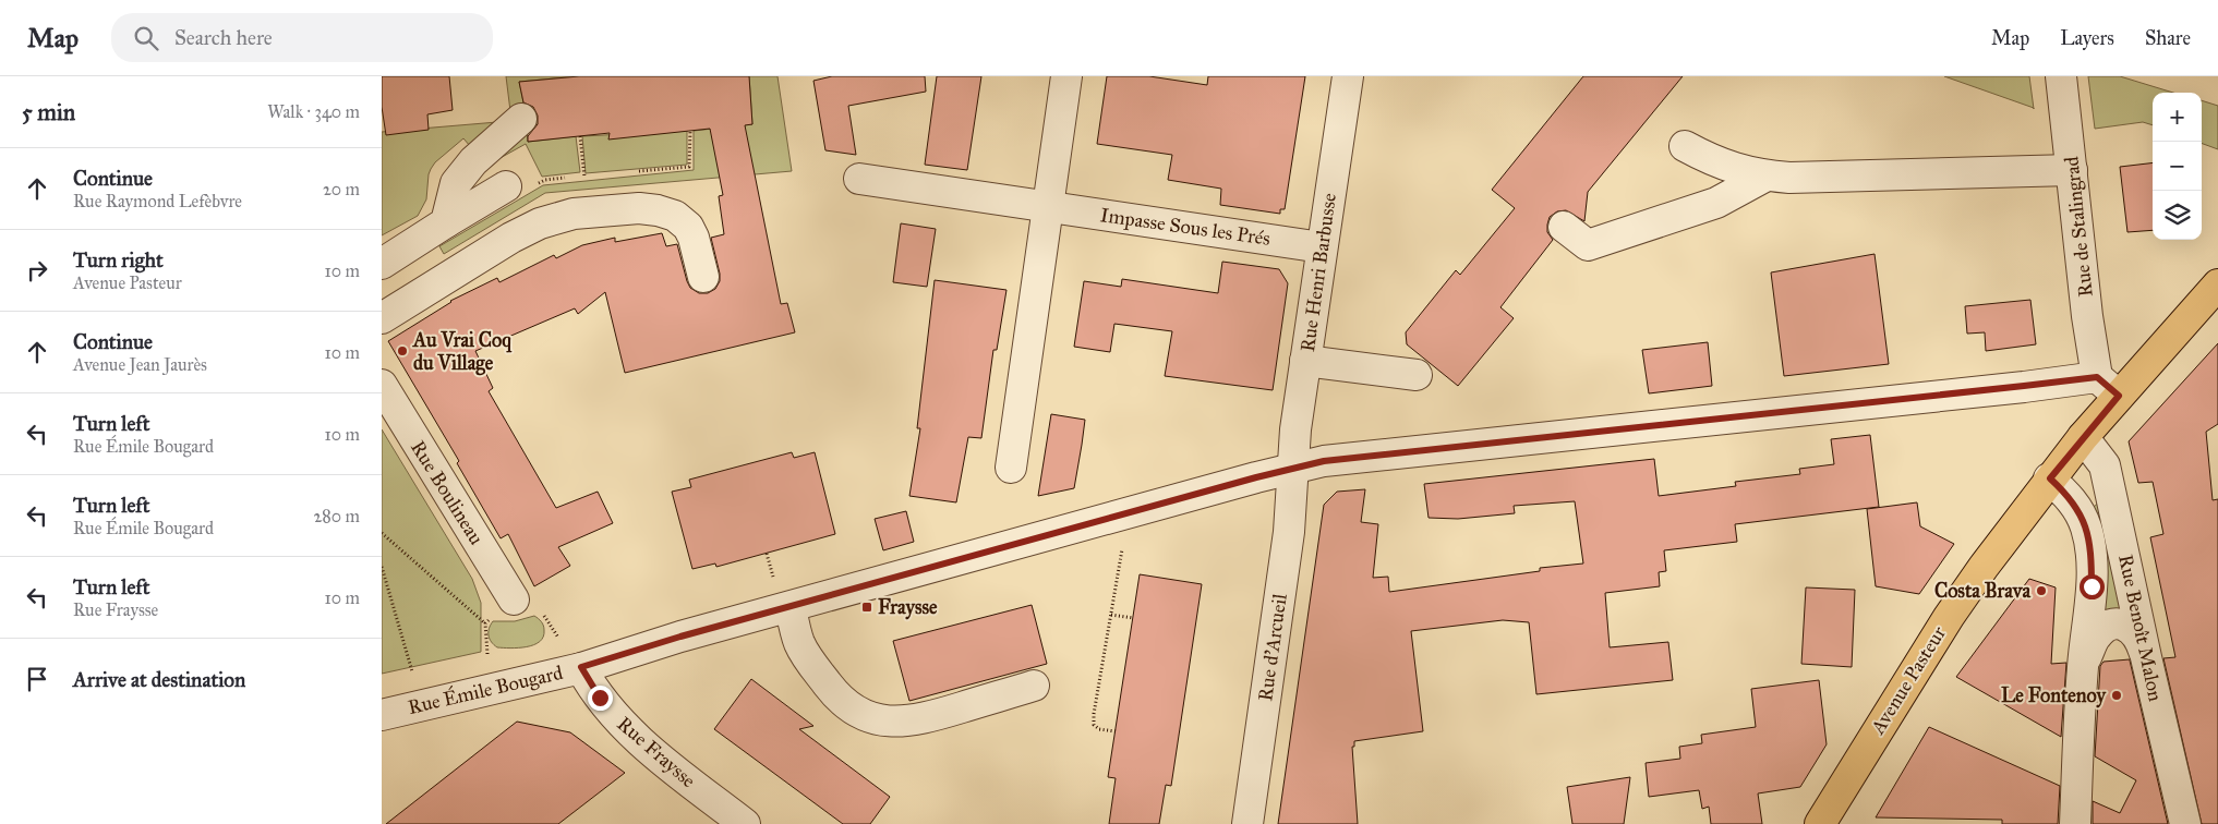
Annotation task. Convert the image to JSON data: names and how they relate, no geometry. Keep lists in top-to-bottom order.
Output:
{
  "streets": {
    "main road": ["Avenue Pasteur"],
    "street": [
      "Impasse Sous les Prés",
      "Rue de Stalingrad",
      "Rue Henri Barbusse",
      "Rue Boulineau",
      "Rue Benoît Malon",
      "Rue d'Arcueil",
      "Rue Émile Bougard",
      "Rue Fraysse"
    ]
  },
  "crossings": [
    ["Impasse Sous les Prés", "Rue Henri Barbusse"],
    ["Rue de Stalingrad", "Avenue Pasteur"],
    ["Rue de Stalingrad", "Rue Émile Bougard"],
    ["Rue Henri Barbusse", "Rue d'Arcueil"],
    ["Rue Henri Barbusse", "Rue Émile Bougard"],
    ["Rue Benoît Malon", "Avenue Pasteur"],
    ["Rue d'Arcueil", "Rue Émile Bougard"],
    ["Avenue Pasteur", "Rue Émile Bougard"],
    ["Rue Émile Bougard", "Rue Fraysse"]
  ],
  "places": {
    "other": ["Au Vrai Coq du Village", "Costa Brava", "Le Fontenoy"],
    "transit": ["Fraysse"]
  },
  "page": {
    "header": "Map",
    "search": "Search here",
    "nav": ["Map", "Layers", "Share"],
    "heading": ["5 min", "Walk · 340 m"],
    "map_buttons": ["+", "−"],
    "list": [
      ["Continue", "Rue Raymond Lefèbvre", "20 m"],
      ["Turn right", "Avenue Pasteur", "10 m"],
      ["Continue", "Avenue Jean Jaurès", "10 m"],
      ["Turn left", "Rue Émile Bougard", "10 m"],
      ["Turn left", "Rue Émile Bougard", "280 m"],
      ["Turn left", "Rue Fraysse", "10 m"],
      "Arrive at destination"
    ]
  }
}
